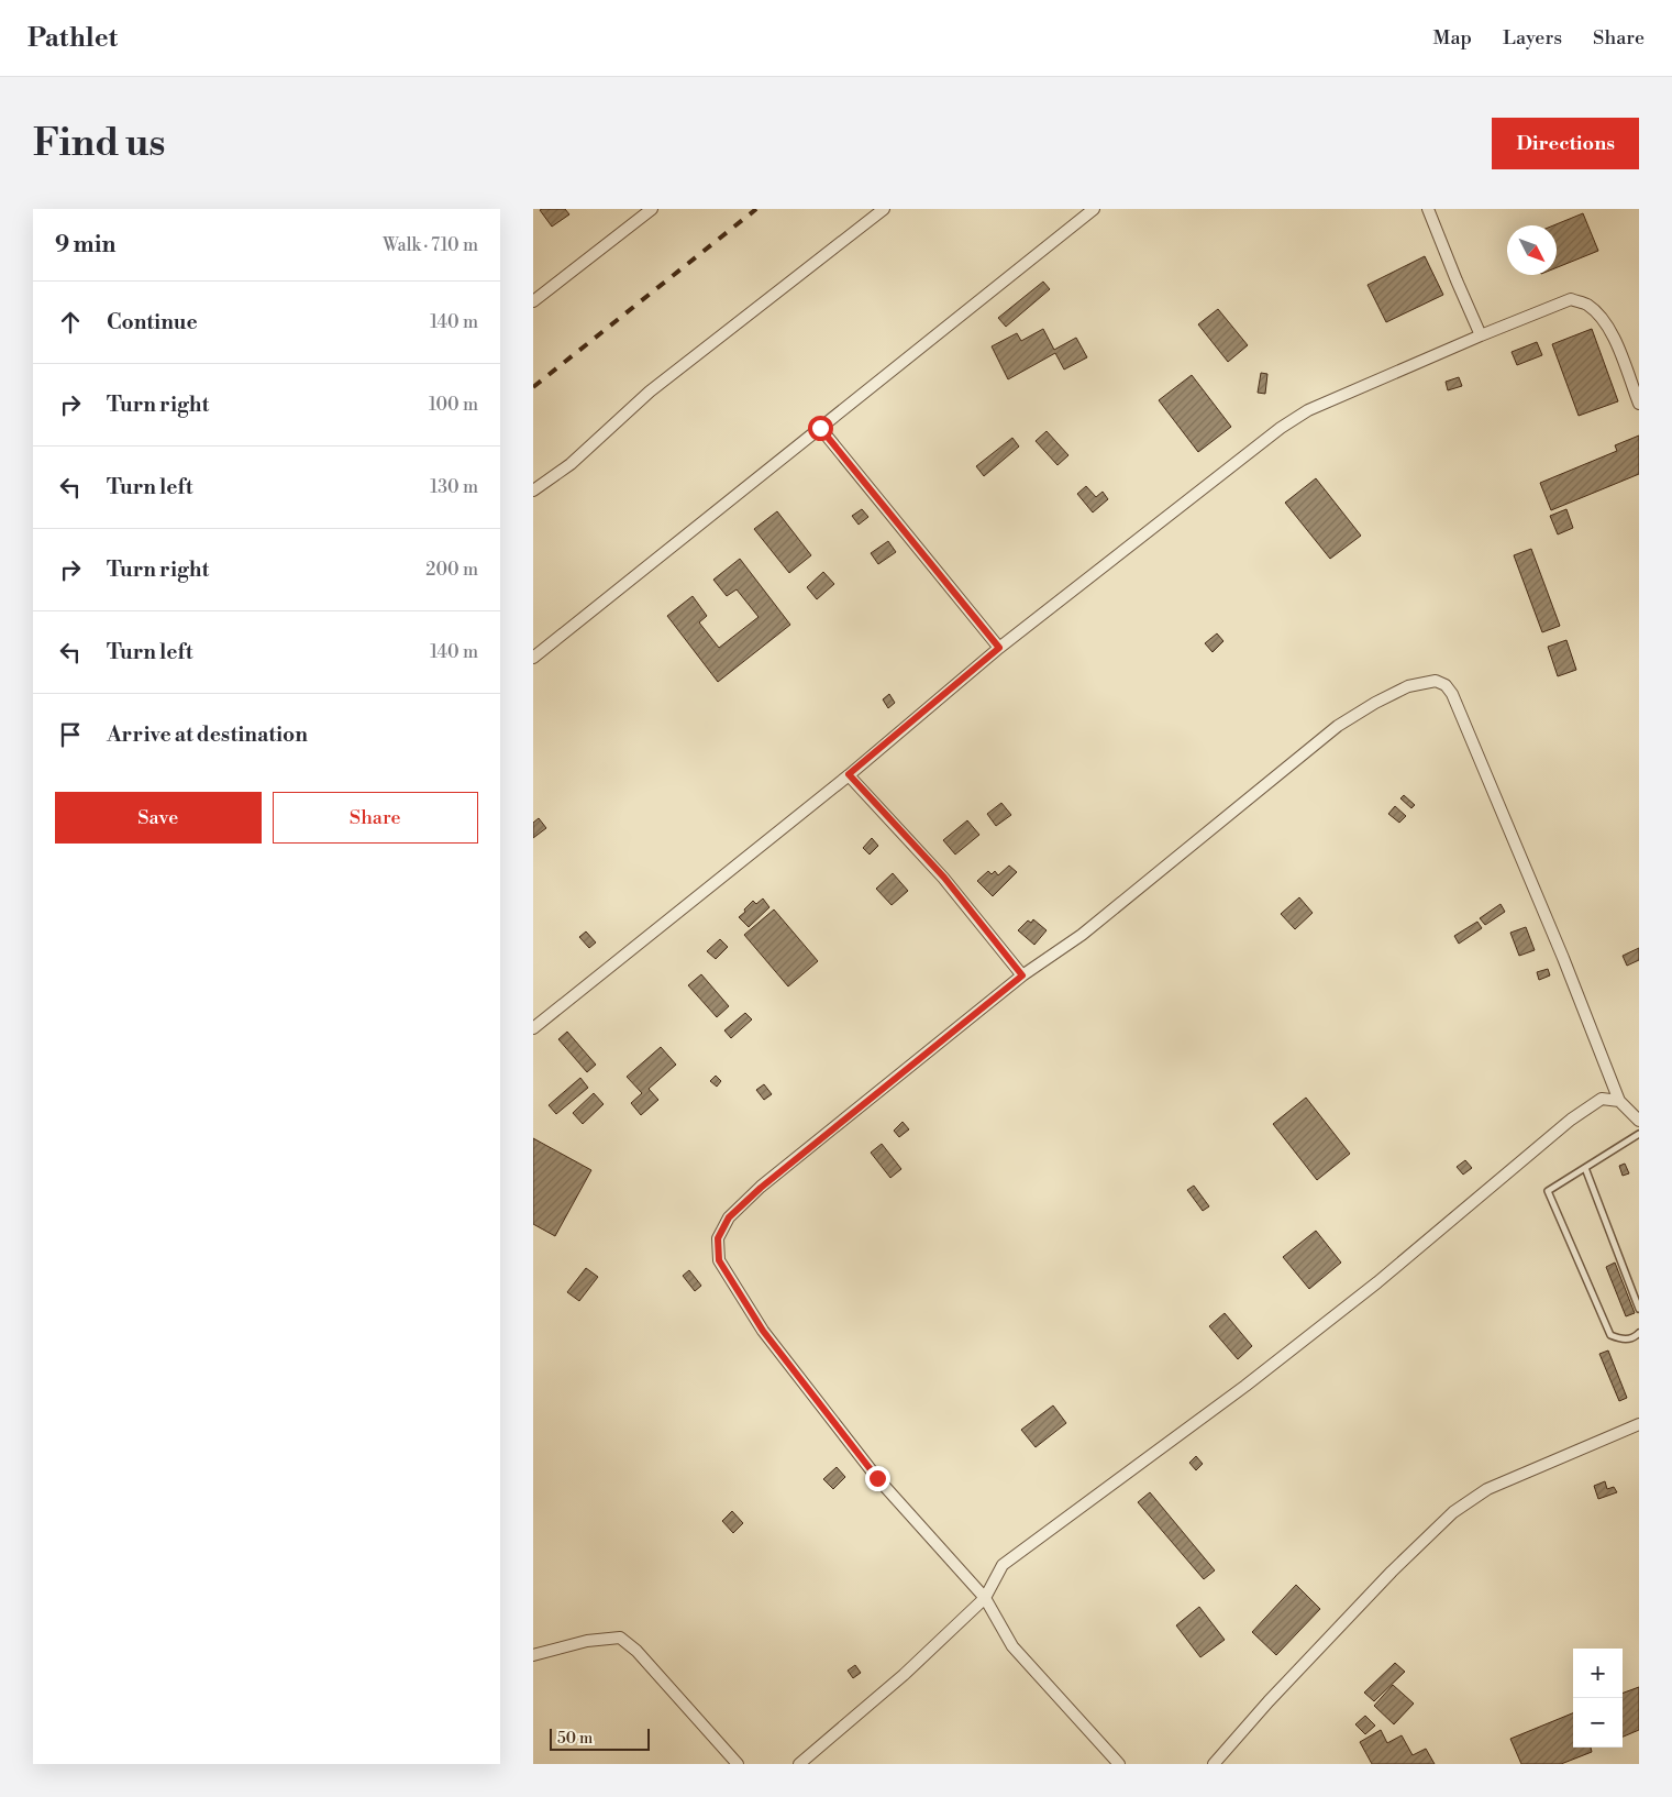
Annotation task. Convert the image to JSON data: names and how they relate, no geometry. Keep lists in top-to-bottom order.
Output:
{
  "scale_bar": "50 m",
  "north": "bottom right",
  "page": {
    "header": "Pathlet",
    "nav": ["Map", "Layers", "Share"],
    "buttons": [
      "Directions",
      ["Save", "Share"]
    ],
    "title": "Find us",
    "heading": ["9 min", "Walk · 710 m"],
    "list": [
      ["Continue", "140 m"],
      ["Turn right", "100 m"],
      ["Turn left", "130 m"],
      ["Turn right", "200 m"],
      ["Turn left", "140 m"],
      "Arrive at destination"
    ],
    "map_buttons": ["+", "−"],
    "scale": "50 m"
  }
}
